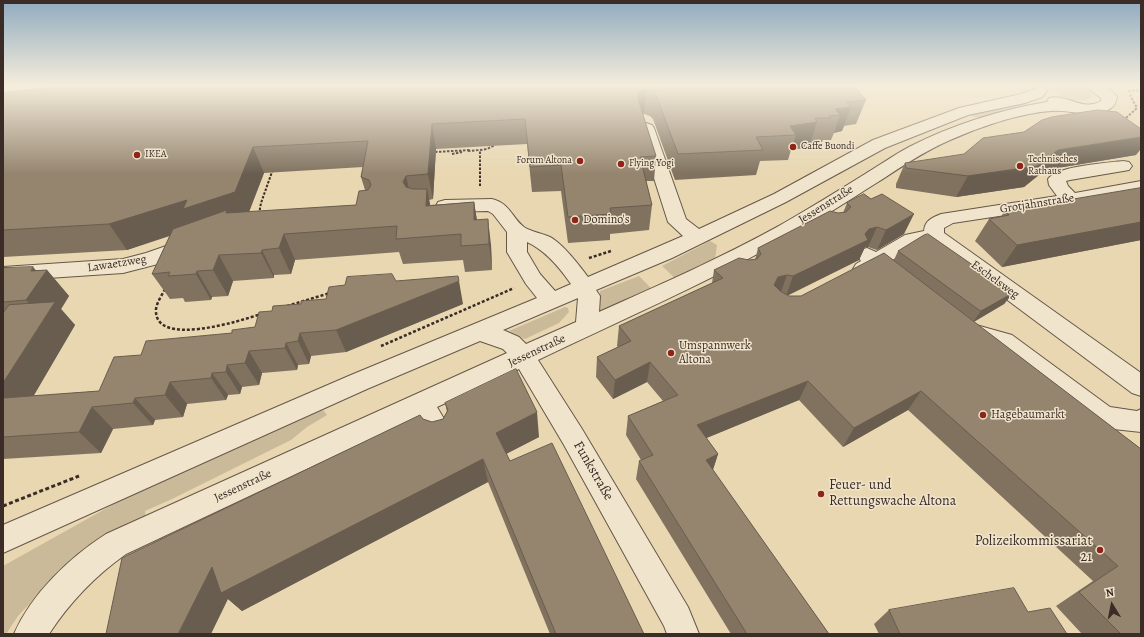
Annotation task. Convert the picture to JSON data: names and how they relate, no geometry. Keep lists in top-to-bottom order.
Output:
{
  "streets": {
    "street": [
      "Grotjahnstraße",
      "Jessenstraße",
      "Lawaetzweg",
      "Eschelsweg",
      "Funkstraße"
    ]
  },
  "crossings": [
    ["Grotjahnstraße", "Eschelsweg"],
    ["Jessenstraße", "Funkstraße"]
  ],
  "places": [
    "Caffe Buondi",
    "IKEA",
    "Forum Altona",
    "Flying Yogi",
    "Technisches Rathaus",
    "Domino's",
    "Umspannwerk Altona",
    "Hagebaumarkt",
    "Feuer- und Rettungswache Altona",
    "Polizeikommissariat 21"
  ],
  "north": "top"
}
